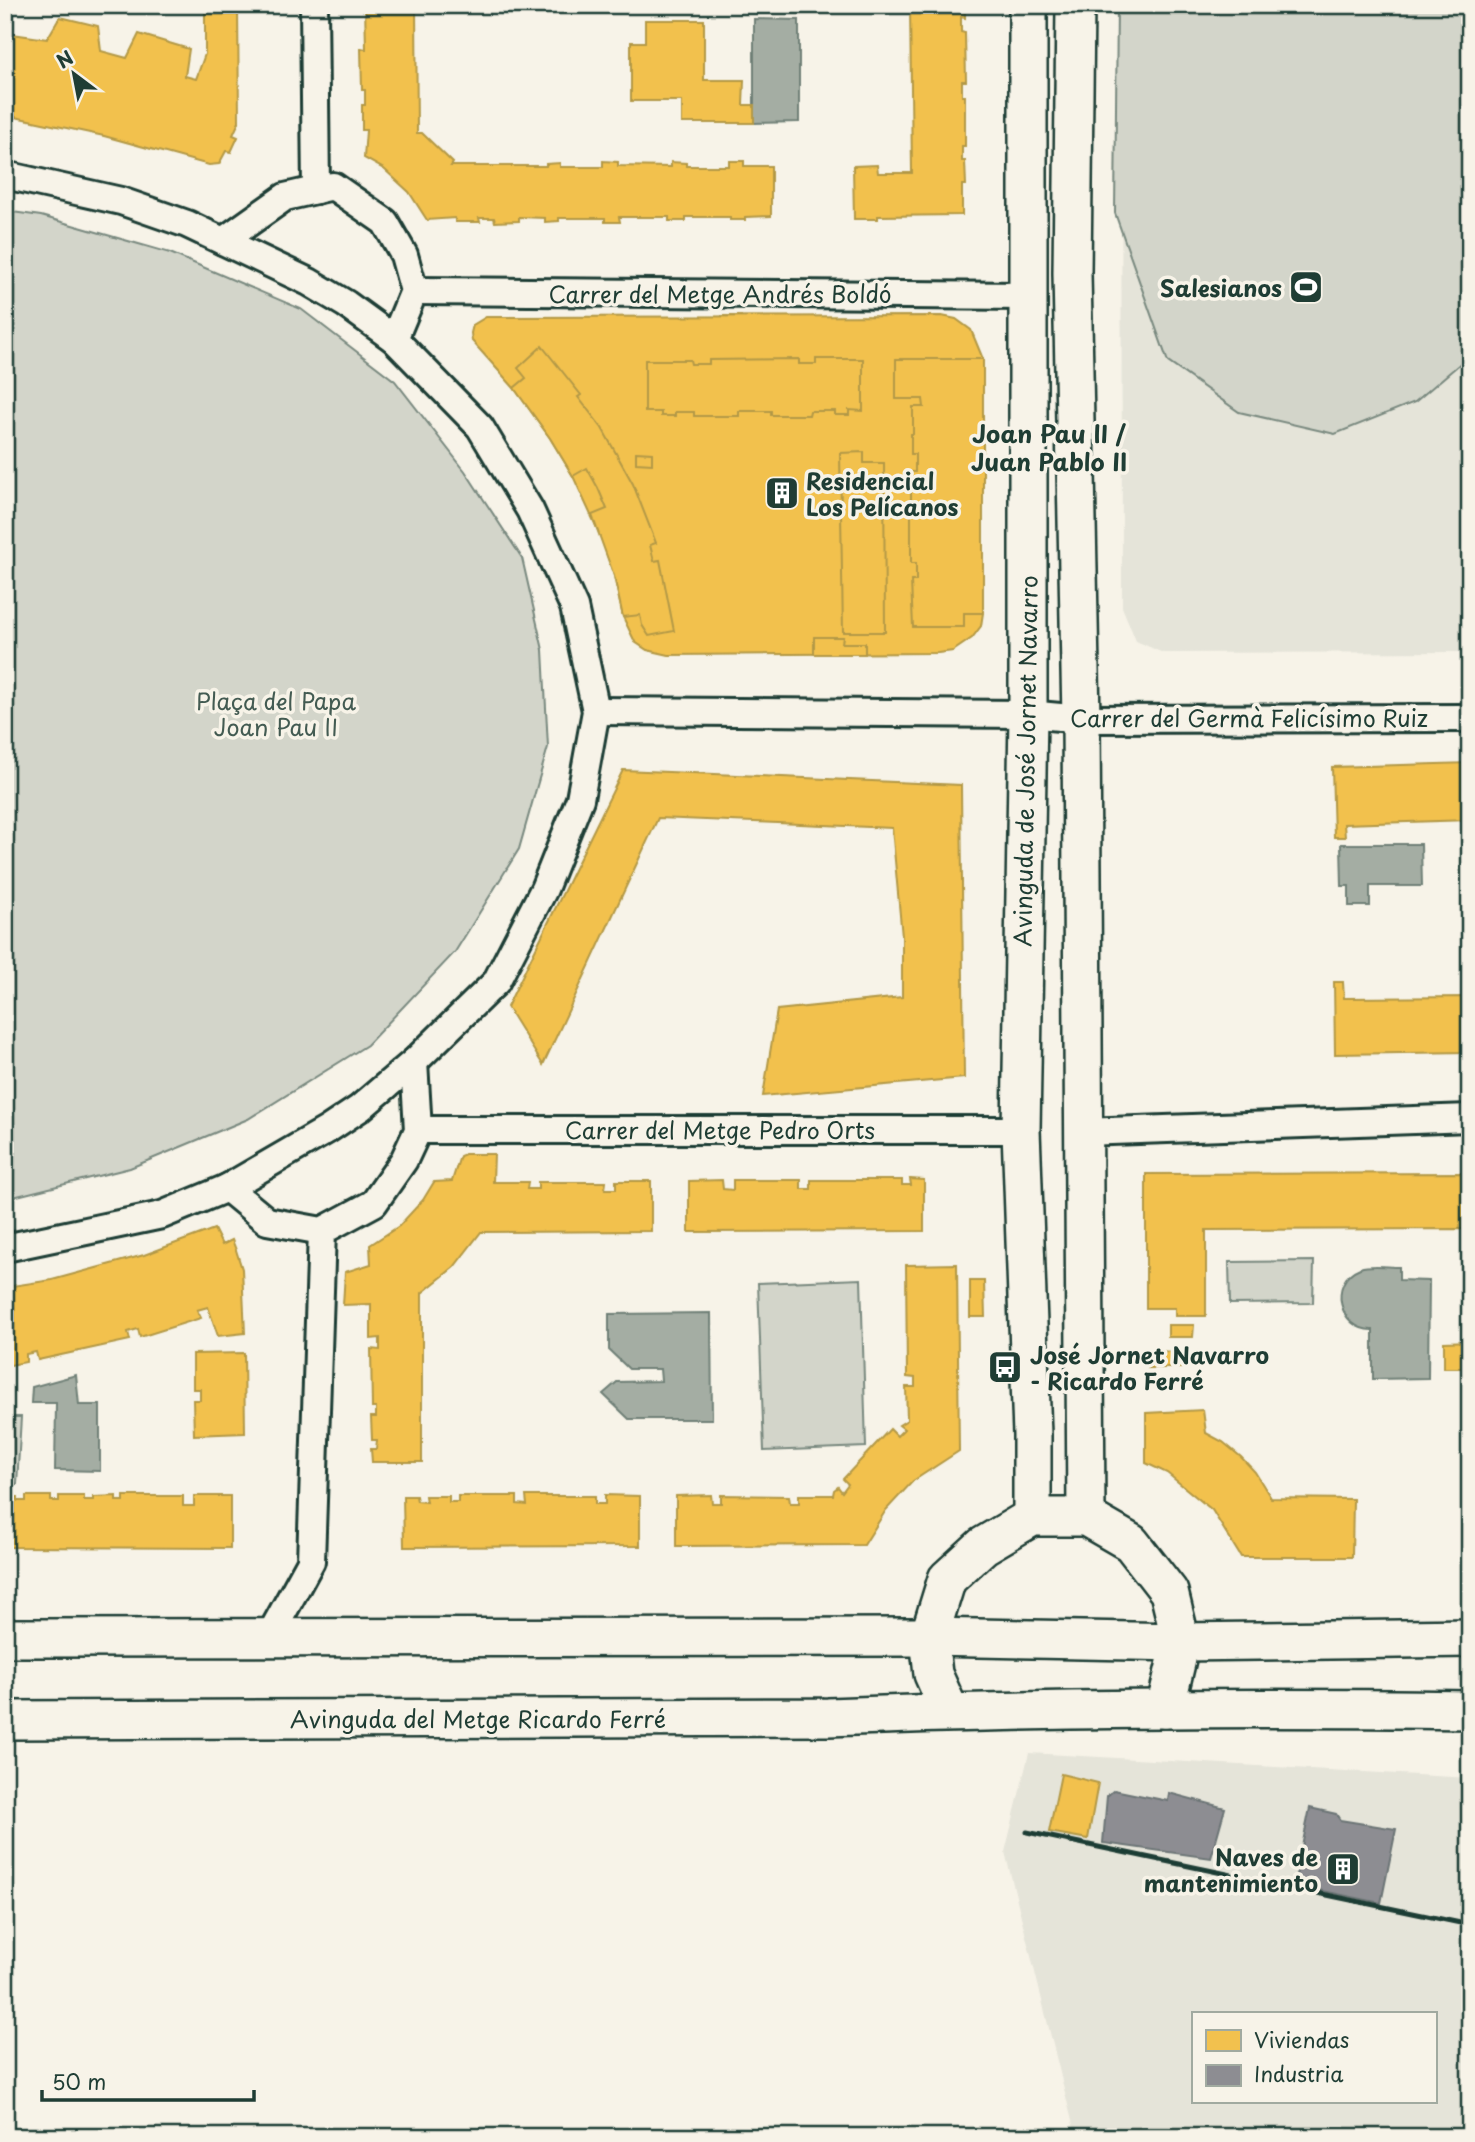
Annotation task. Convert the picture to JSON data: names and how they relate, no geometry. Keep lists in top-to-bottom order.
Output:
{
  "streets": {
    "street": [
      "Carrer del Metge Andrés Boldó",
      "Carrer del Germà Felicísimo Ruiz",
      "Avinguda de José Jornet Navarro",
      "Carrer del Metge Pedro Orts",
      "Avinguda del Metge Ricardo Ferré"
    ]
  },
  "crossings": [
    ["Carrer del Metge Andrés Boldó", "Avinguda de José Jornet Navarro"],
    ["Carrer del Germà Felicísimo Ruiz", "Avinguda de José Jornet Navarro"],
    ["Avinguda de José Jornet Navarro", "Carrer del Metge Pedro Orts"]
  ],
  "districts": ["Joan Pau II / Juan Pablo II"],
  "parks": ["Plaça del Papa Joan Pau II"],
  "places": {
    "sports": ["Salesianos"],
    "building": ["Residencial Los Pelícanos", "Naves de mantenimiento"],
    "bus stop": ["José Jornet Navarro - Ricardo Ferré"]
  },
  "legend": ["Viviendas", "Industria"],
  "scale_bar": "50 m",
  "north": "top left"
}
